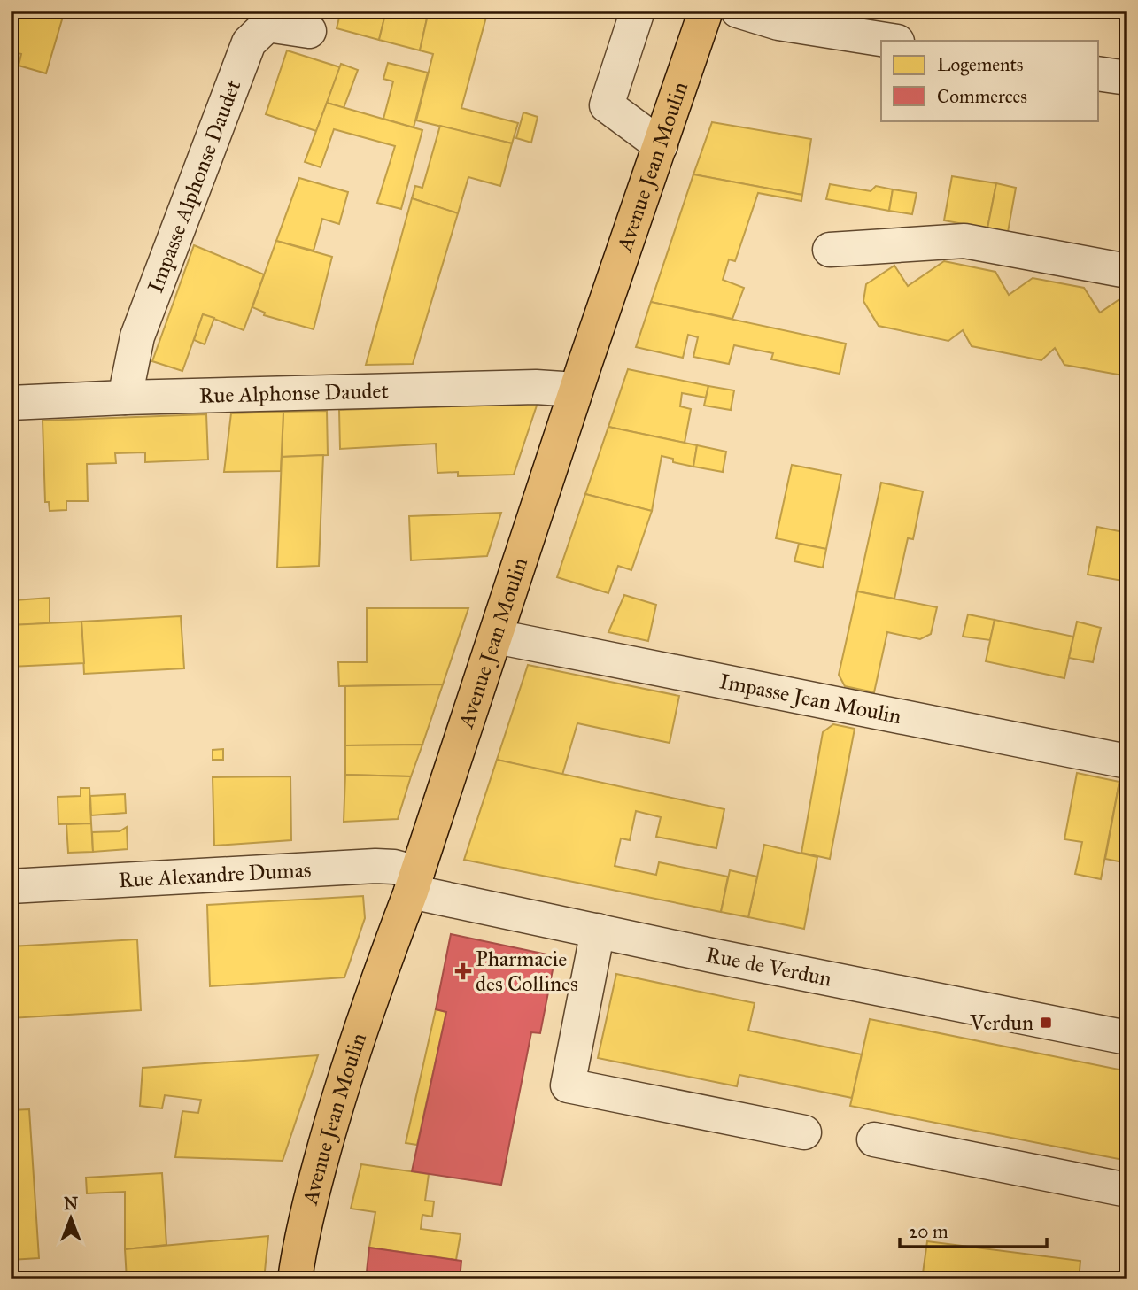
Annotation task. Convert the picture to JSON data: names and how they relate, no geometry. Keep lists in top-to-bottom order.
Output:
{
  "streets": {
    "main road": ["Avenue Jean Moulin"],
    "street": [
      "Impasse Alphonse Daudet",
      "Rue Alphonse Daudet",
      "Impasse Jean Moulin",
      "Rue Alexandre Dumas",
      "Rue de Verdun"
    ]
  },
  "crossings": [
    ["Avenue Jean Moulin", "Rue Alphonse Daudet"],
    ["Avenue Jean Moulin", "Impasse Jean Moulin"],
    ["Avenue Jean Moulin", "Rue Alexandre Dumas"],
    ["Avenue Jean Moulin", "Rue de Verdun"],
    ["Impasse Alphonse Daudet", "Rue Alphonse Daudet"],
    ["Rue Alexandre Dumas", "Rue de Verdun"]
  ],
  "places": {
    "health": ["Pharmacie des Collines"],
    "transit": ["Verdun"]
  },
  "legend": ["Logements", "Commerces"],
  "scale_bar": "20 m",
  "north": "top"
}
